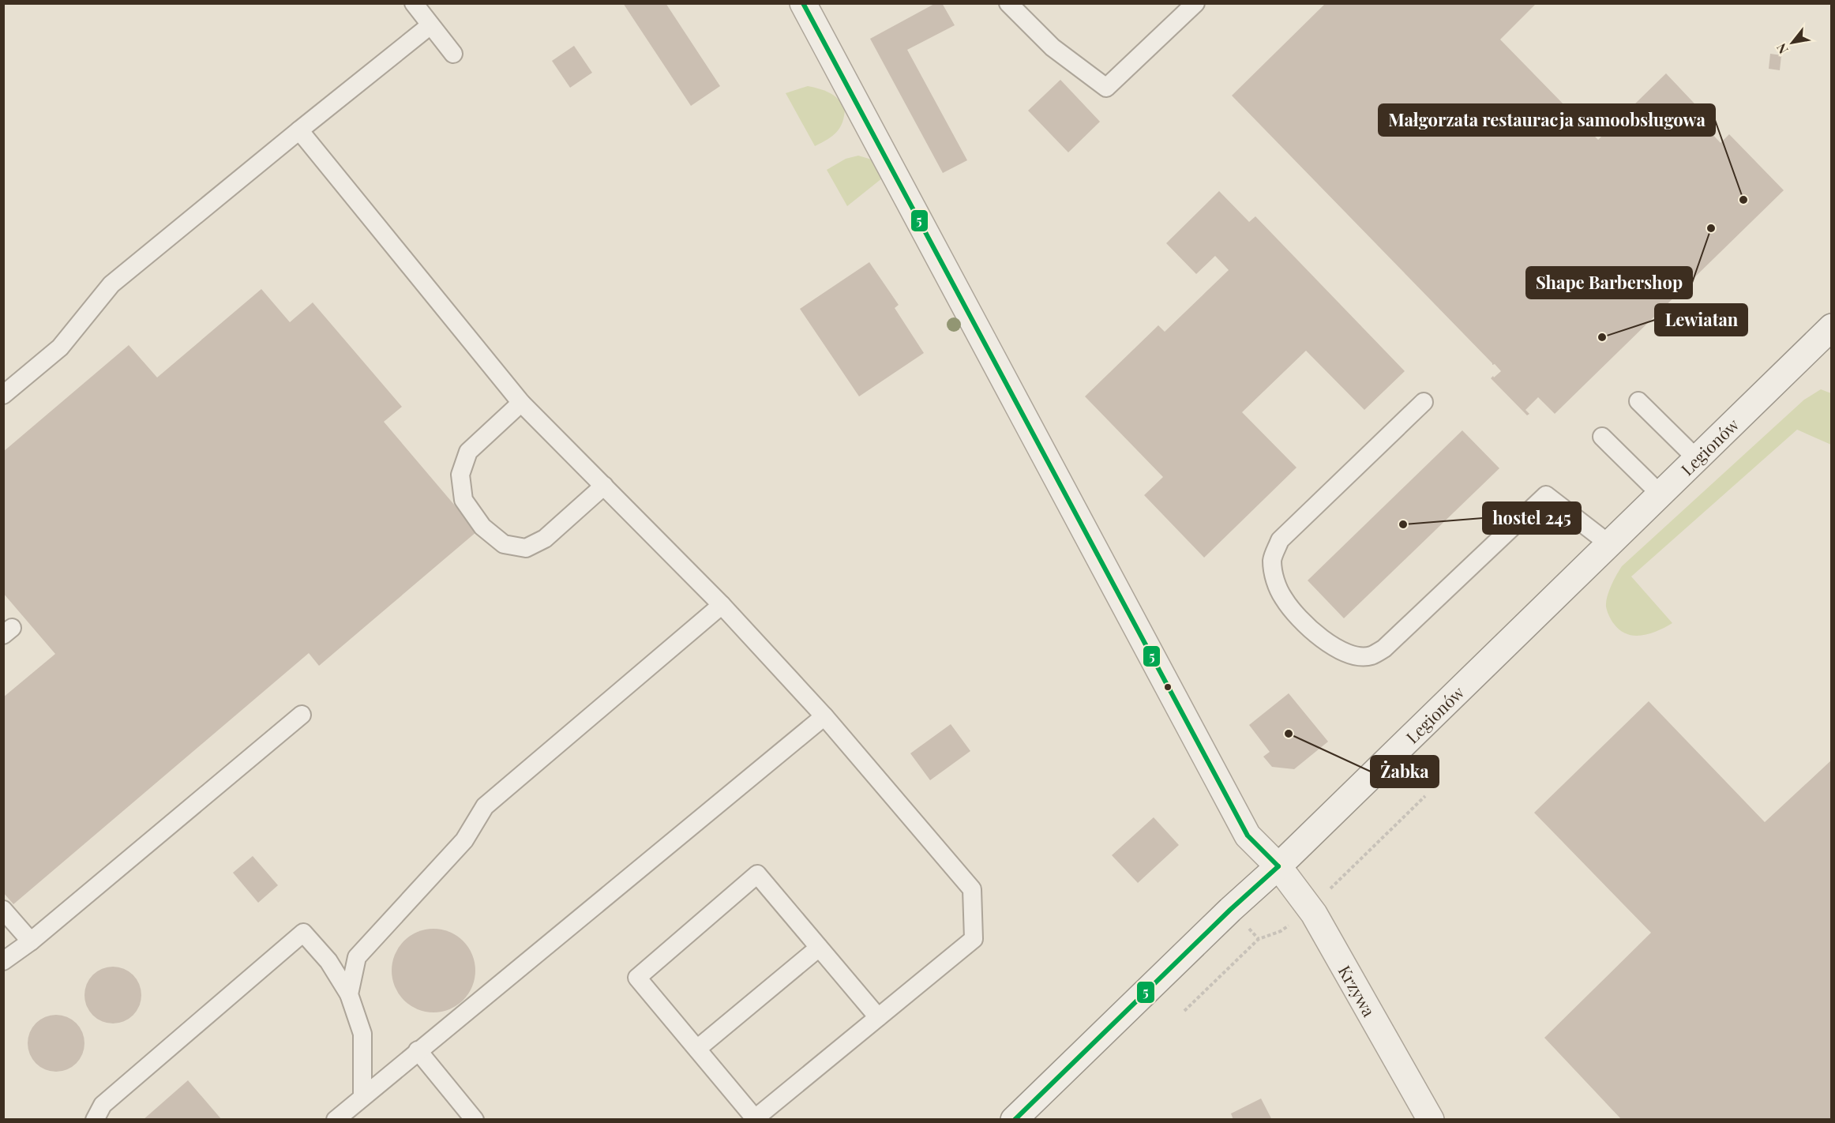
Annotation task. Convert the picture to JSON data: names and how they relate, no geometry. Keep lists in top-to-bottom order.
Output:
{
  "streets": {
    "street": ["Legionów", "Krzywa"]
  },
  "crossings": [
    ["Legionów", "Krzywa"]
  ],
  "places": [
    "Małgorzata restauracja samoobsługowa",
    "Shape Barbershop",
    "Lewiatan",
    "hostel 245",
    "Żabka"
  ],
  "lines": ["transit line 5"],
  "north": "bottom left"
}
